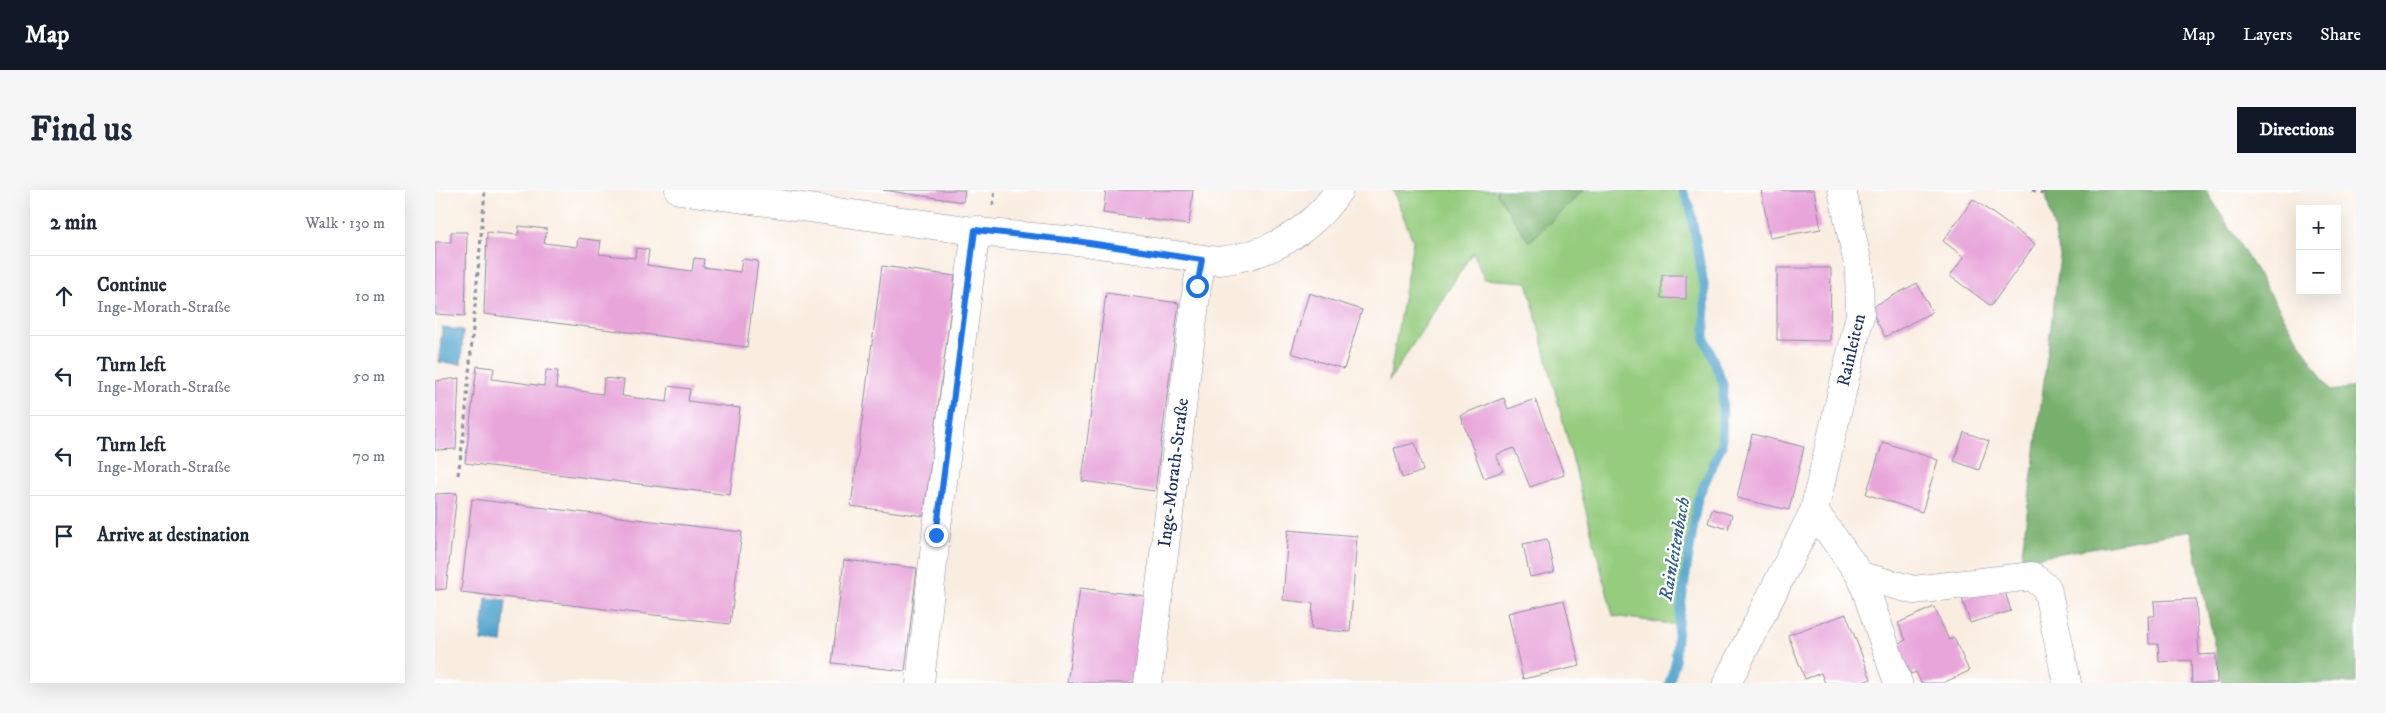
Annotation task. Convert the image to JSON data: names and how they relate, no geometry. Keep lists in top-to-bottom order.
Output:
{
  "streets": {
    "street": ["Rainleiten", "Inge-Morath-Straße"]
  },
  "water": ["Rainleitenbach"],
  "page": {
    "header": "Map",
    "nav": ["Map", "Layers", "Share"],
    "buttons": "Directions",
    "title": "Find us",
    "heading": ["2 min", "Walk · 130 m"],
    "map_buttons": ["+", "−"],
    "list": [
      ["Continue", "Inge-Morath-Straße", "10 m"],
      ["Turn left", "Inge-Morath-Straße", "50 m"],
      ["Turn left", "Inge-Morath-Straße", "70 m"],
      "Arrive at destination"
    ]
  }
}
